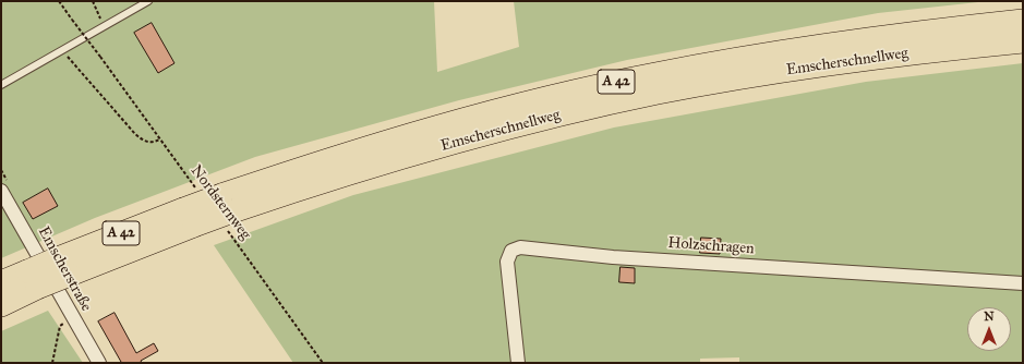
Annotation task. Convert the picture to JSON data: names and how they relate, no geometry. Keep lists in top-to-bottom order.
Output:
{
  "streets": {
    "highway": ["Emscherschnellweg", "A 42"],
    "street": ["Holzschragen", "Emscherstraße"],
    "path": ["Nordsternweg"]
  },
  "crossings": [
    ["Emscherschnellweg", "Nordsternweg"]
  ],
  "north": "top"
}
